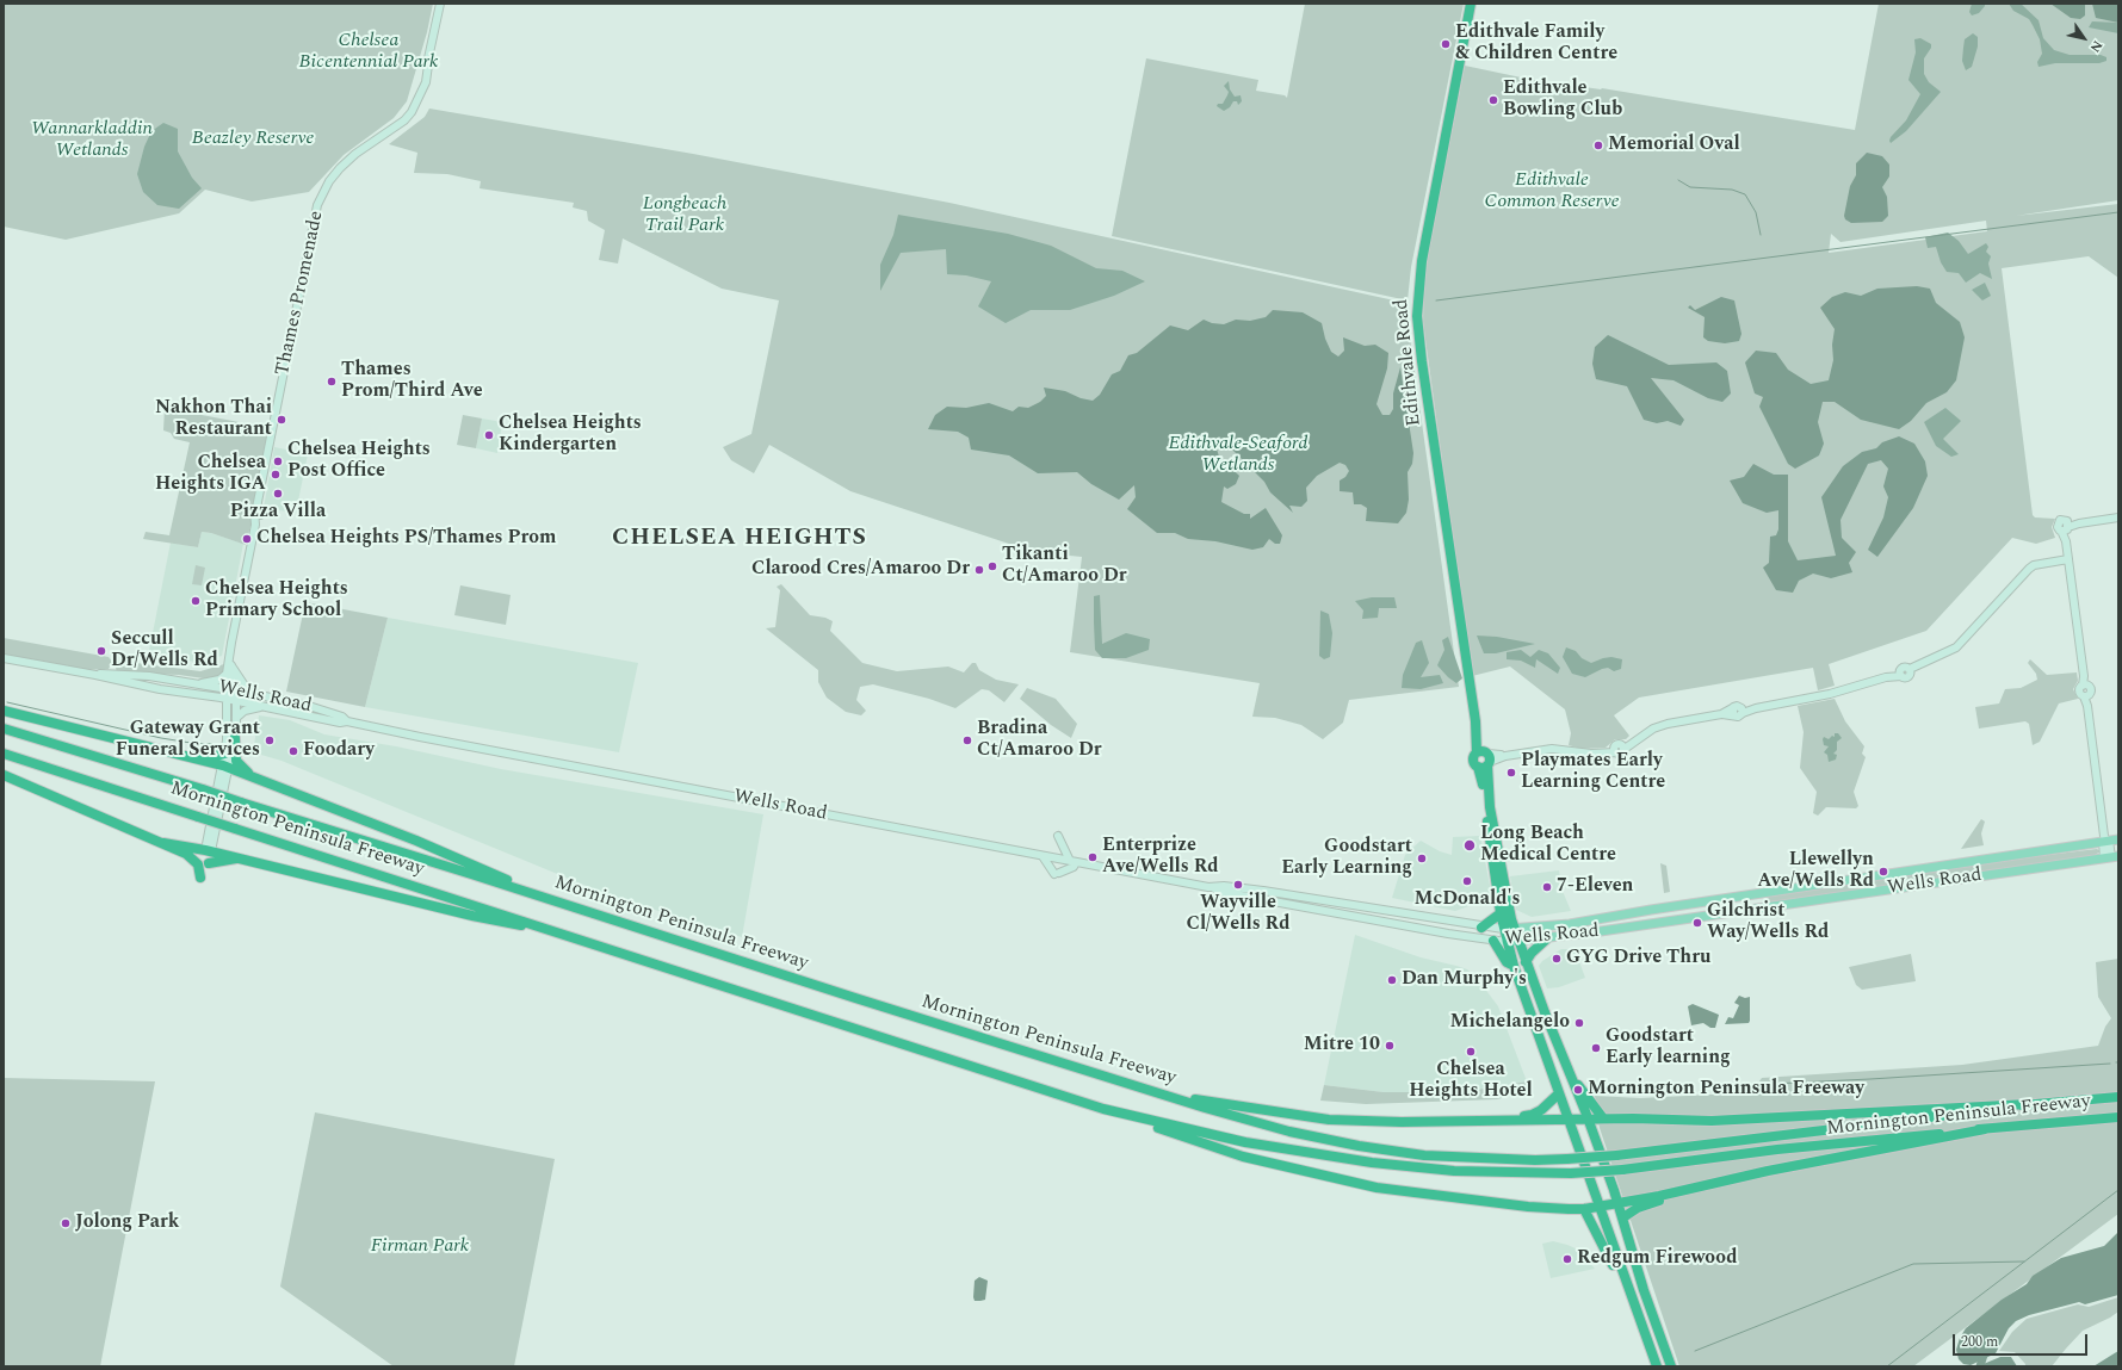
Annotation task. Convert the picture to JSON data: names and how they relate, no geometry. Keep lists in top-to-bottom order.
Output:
{
  "streets": {
    "highway": ["Edithvale Road", "Mornington Peninsula Freeway"],
    "main road": ["Thames Promenade", "Wells Road"]
  },
  "crossings": [
    ["Thames Promenade", "Wells Road"],
    ["Edithvale Road", "Wells Road"]
  ],
  "districts": ["CHELSEA HEIGHTS"],
  "parks": [
    "Chelsea Bicentennial Park",
    "Wannarkladdin Wetlands",
    "Beazley Reserve",
    "Edithvale Common Reserve",
    "Longbeach Trail Park",
    "Edithvale-Seaford Wetlands",
    "Firman Park"
  ],
  "places": [
    "Edithvale Family & Children Centre",
    "Edithvale Bowling Club",
    "Memorial Oval",
    "Thames Prom/Third Ave",
    "Nakhon Thai Restaurant",
    "Chelsea Heights Kindergarten",
    "Chelsea Heights Post Office",
    "Chelsea Heights IGA",
    "Pizza Villa",
    "Chelsea Heights PS/Thames Prom",
    "Tikanti Ct/Amaroo Dr",
    "Clarood Cres/Amaroo Dr",
    "Chelsea Heights Primary School",
    "Seccull Dr/Wells Rd",
    "Gateway Grant Funeral Services",
    "Bradina Ct/Amaroo Dr",
    "Foodary",
    "Playmates Early Learning Centre",
    "Long Beach Medical Centre",
    "Enterprize Ave/Wells Rd",
    "Goodstart Early Learning",
    "Llewellyn Ave/Wells Rd",
    "McDonald's",
    "Wayville Cl/Wells Rd",
    "7-Eleven",
    "Gilchrist Way/Wells Rd",
    "GYG Drive Thru",
    "Dan Murphy's",
    "Michelangelo",
    "Mitre 10",
    "Goodstart Early learning",
    "Chelsea Heights Hotel",
    "Mornington Peninsula Freeway",
    "Jolong Park",
    "Redgum Firewood"
  ],
  "scale_bar": "200 m",
  "north": "bottom right"
}
